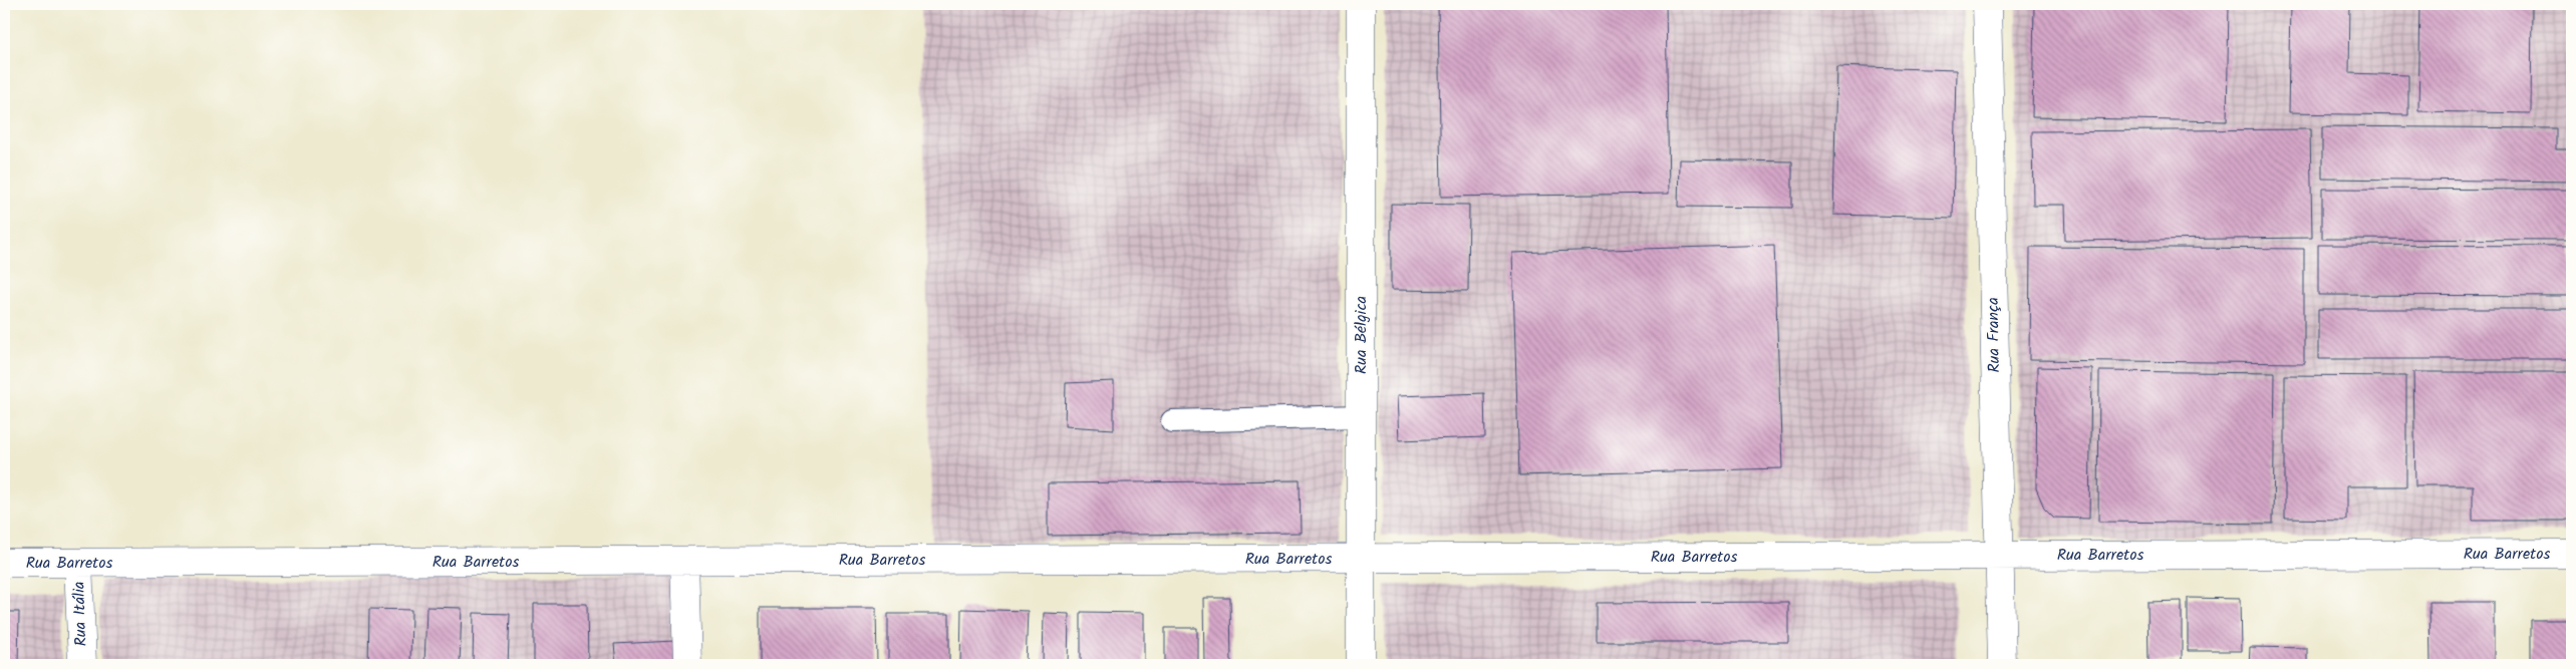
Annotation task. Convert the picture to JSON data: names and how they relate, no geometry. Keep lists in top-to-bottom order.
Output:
{
  "streets": {
    "street": [
      "Rua Bélgica",
      "Rua França",
      "Rua Barretos",
      "Rua Itália"
    ]
  },
  "crossings": [
    ["Rua Bélgica", "Rua Barretos"],
    ["Rua França", "Rua Barretos"],
    ["Rua Barretos", "Rua Itália"]
  ]
}
